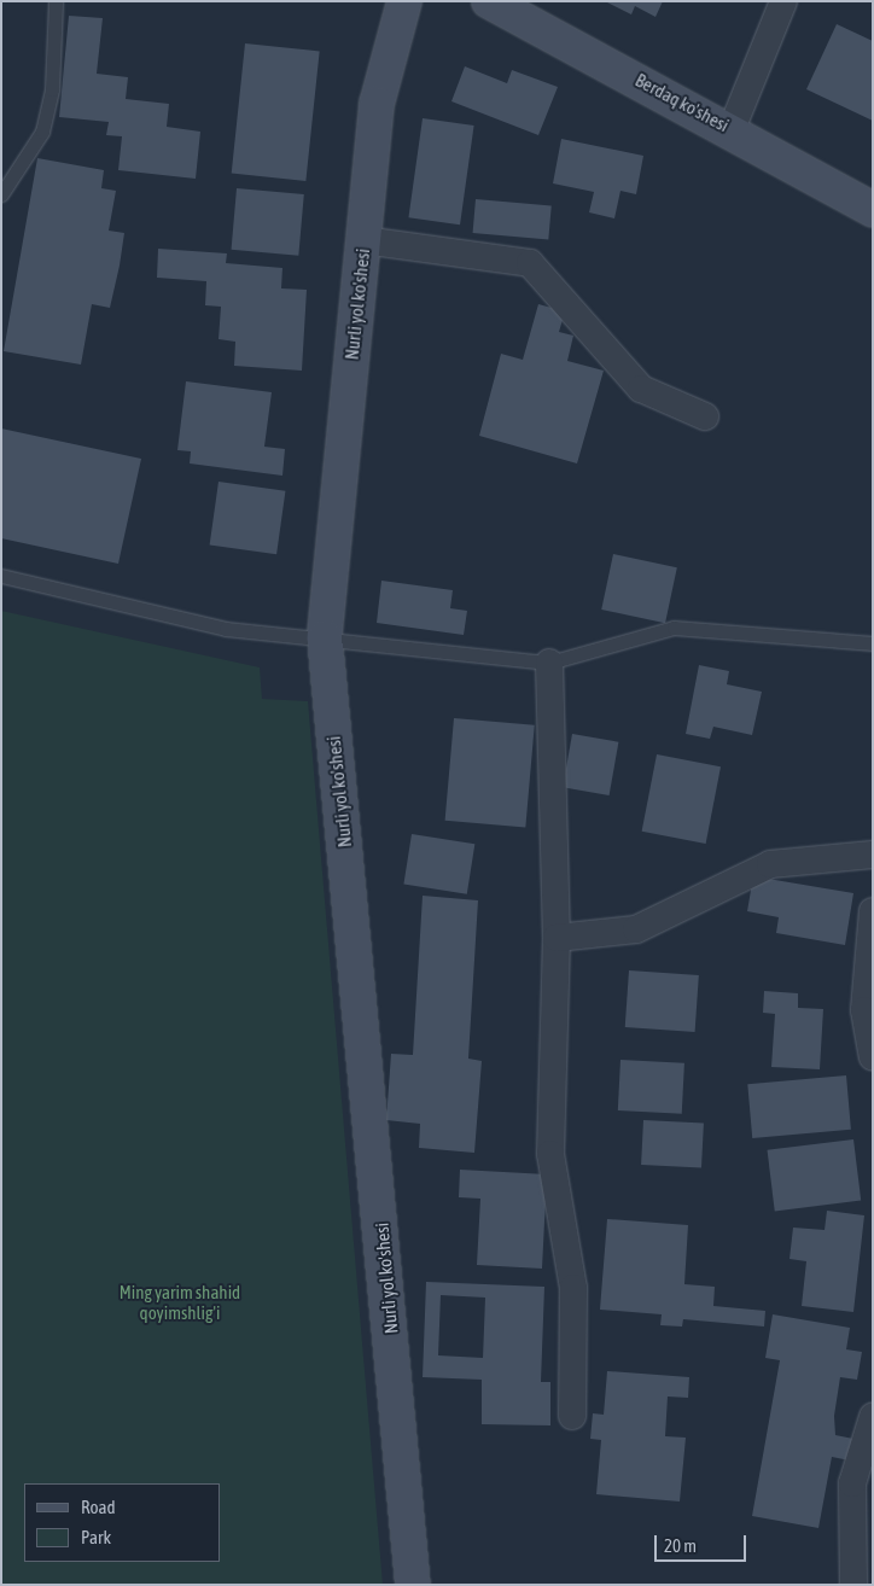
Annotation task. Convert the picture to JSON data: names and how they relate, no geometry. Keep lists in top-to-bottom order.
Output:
{
  "streets": {
    "street": ["Berdaq ko'shesi", "Nurli yol ko'shesi"]
  },
  "parks": ["Ming yarim shahid qoyimshlig'i"],
  "legend": ["Road", "Park"],
  "scale_bar": "20 m"
}
